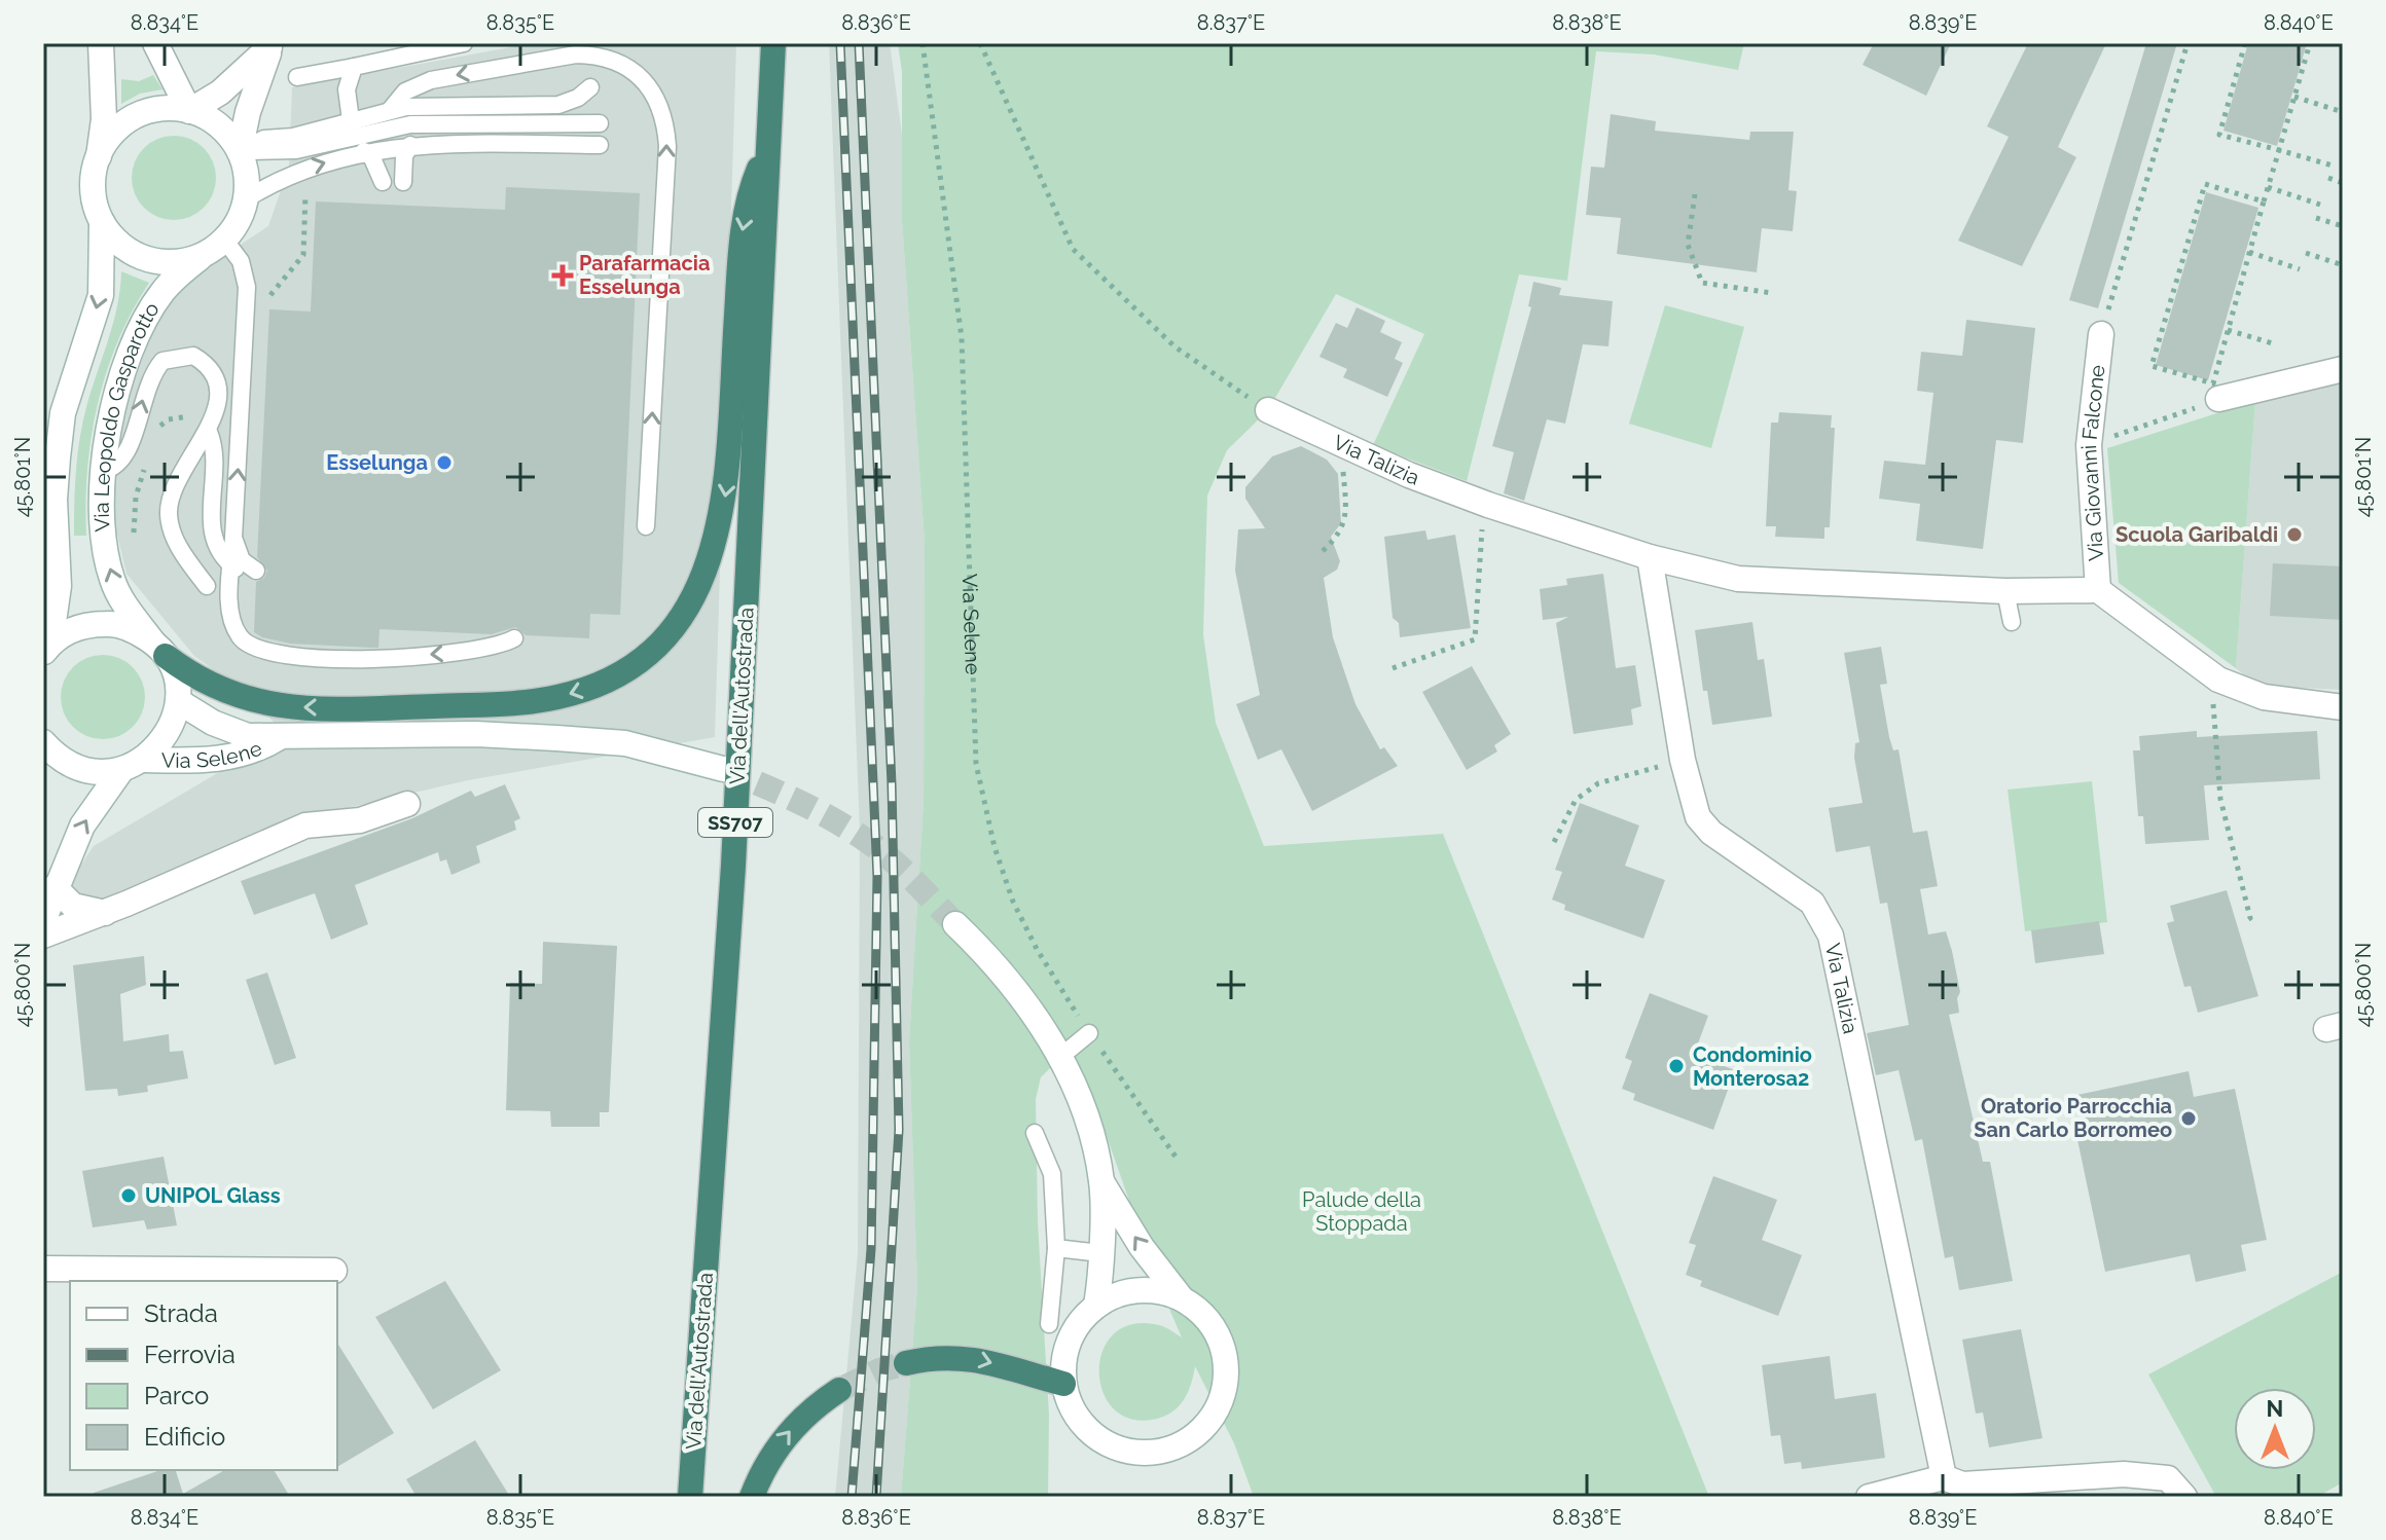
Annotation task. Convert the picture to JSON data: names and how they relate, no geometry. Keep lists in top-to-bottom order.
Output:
{
  "streets": {
    "highway": ["Via dell'Autostrada", "SS707"],
    "street": [
      "Via Leopoldo Gasparotto",
      "Via Talizia",
      "Via Giovanni Falcone",
      "Via Selene"
    ]
  },
  "crossings": [
    ["Via Leopoldo Gasparotto", "Via Selene"],
    ["Via Talizia", "Via Giovanni Falcone"]
  ],
  "parks": ["Palude della Stoppada"],
  "places": {
    "health": ["Parafarmacia Esselunga"],
    "other": [
      "Esselunga",
      "Scuola Garibaldi",
      "Condominio Monterosa2",
      "Oratorio Parrocchia San Carlo Borromeo",
      "UNIPOL Glass"
    ]
  },
  "legend": [
    "Strada",
    "Ferrovia",
    "Parco",
    "Edificio"
  ],
  "north": "top",
  "coordinates": [
    "8.834°E",
    "8.835°E",
    "8.836°E",
    "8.837°E",
    "8.838°E",
    "8.839°E",
    "8.840°E",
    "45.801°N",
    "45.800°N"
  ]
}
